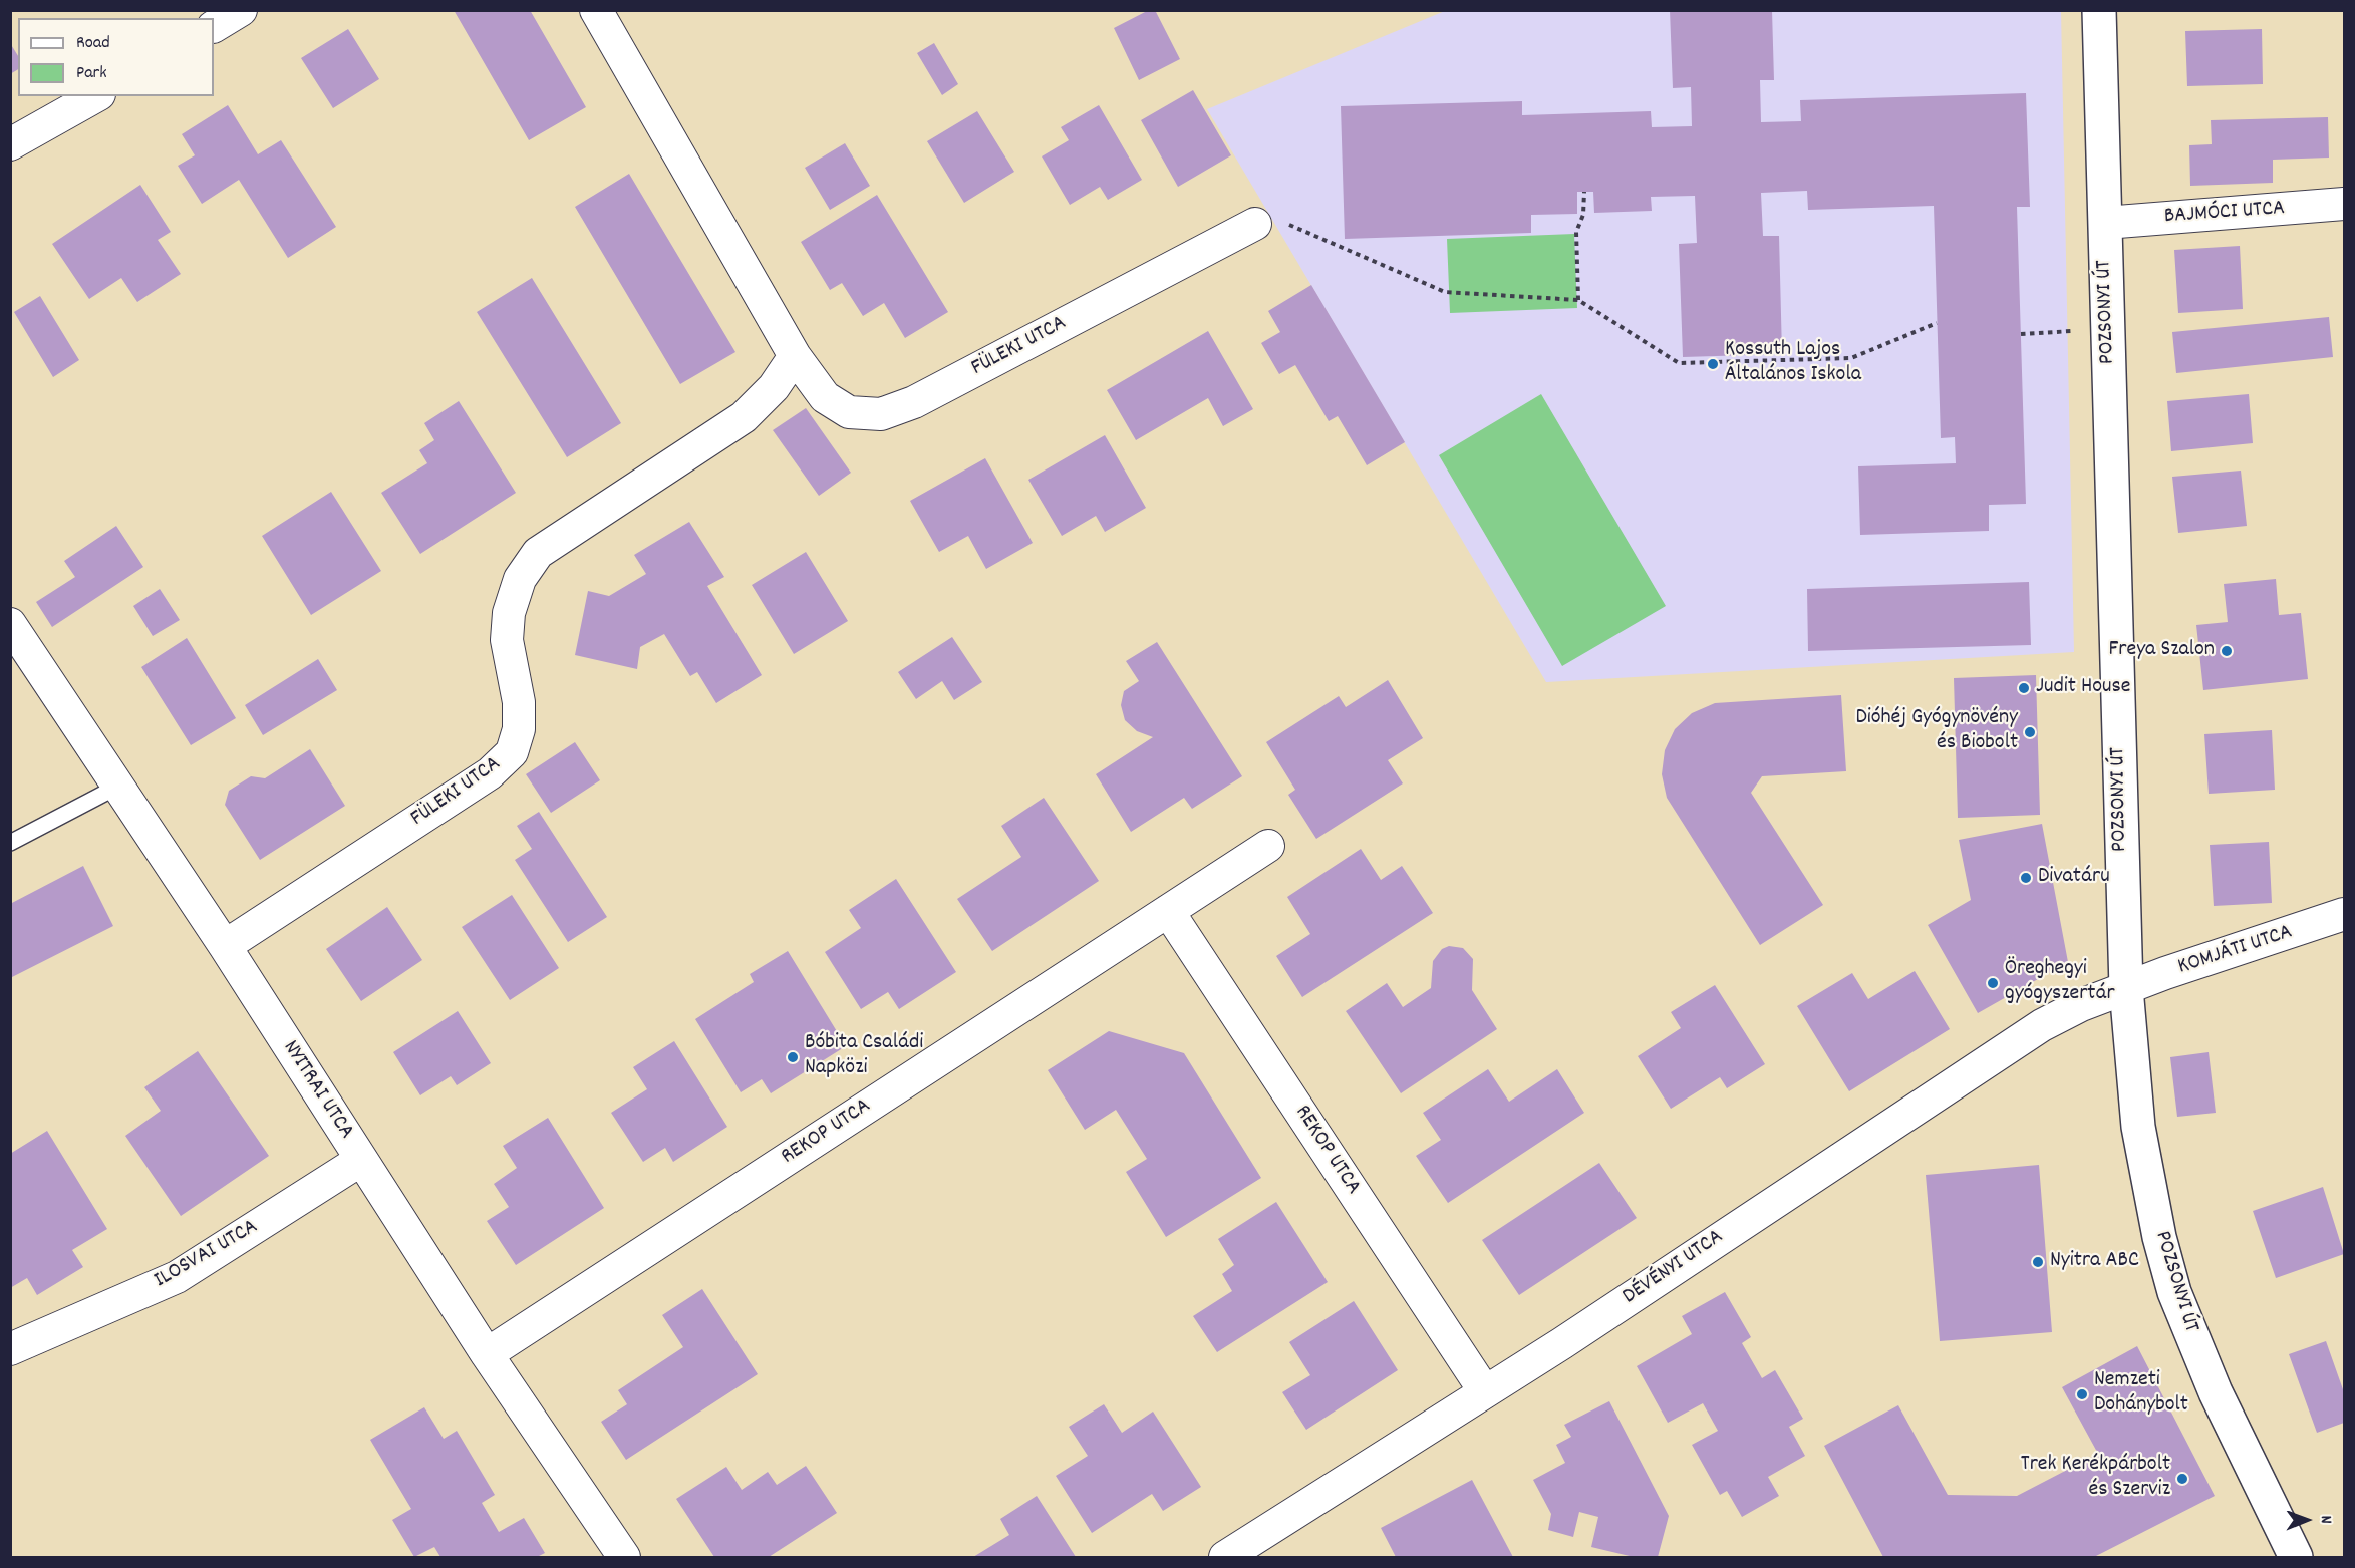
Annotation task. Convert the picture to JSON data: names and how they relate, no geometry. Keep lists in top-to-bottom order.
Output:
{
  "streets": {
    "street": [
      "BAJMÓCI UTCA",
      "POZSONYI ÚT",
      "FÜLEKI UTCA",
      "KOMJÁTI UTCA",
      "NYITRAI UTCA",
      "REKOP UTCA",
      "ILOSVAI UTCA",
      "DÉVÉNYI UTCA"
    ]
  },
  "crossings": [
    ["BAJMÓCI UTCA", "POZSONYI ÚT"],
    ["POZSONYI ÚT", "KOMJÁTI UTCA"],
    ["POZSONYI ÚT", "DÉVÉNYI UTCA"],
    ["FÜLEKI UTCA", "NYITRAI UTCA"],
    ["KOMJÁTI UTCA", "DÉVÉNYI UTCA"],
    ["NYITRAI UTCA", "REKOP UTCA"],
    ["NYITRAI UTCA", "ILOSVAI UTCA"],
    ["REKOP UTCA", "DÉVÉNYI UTCA"]
  ],
  "places": [
    "Kossuth Lajos Általános Iskola",
    "Freya Szalon",
    "Judit House",
    "Dióhéj Gyógynövény és Biobolt",
    "Divatáru",
    "Öreghegyi gyógyszertár",
    "Bóbita Családi Napközi",
    "Nyitra ABC",
    "Nemzeti Dohánybolt",
    "Trek Kerékpárbolt és Szerviz"
  ],
  "legend": ["Road", "Park"],
  "north": "right"
}
